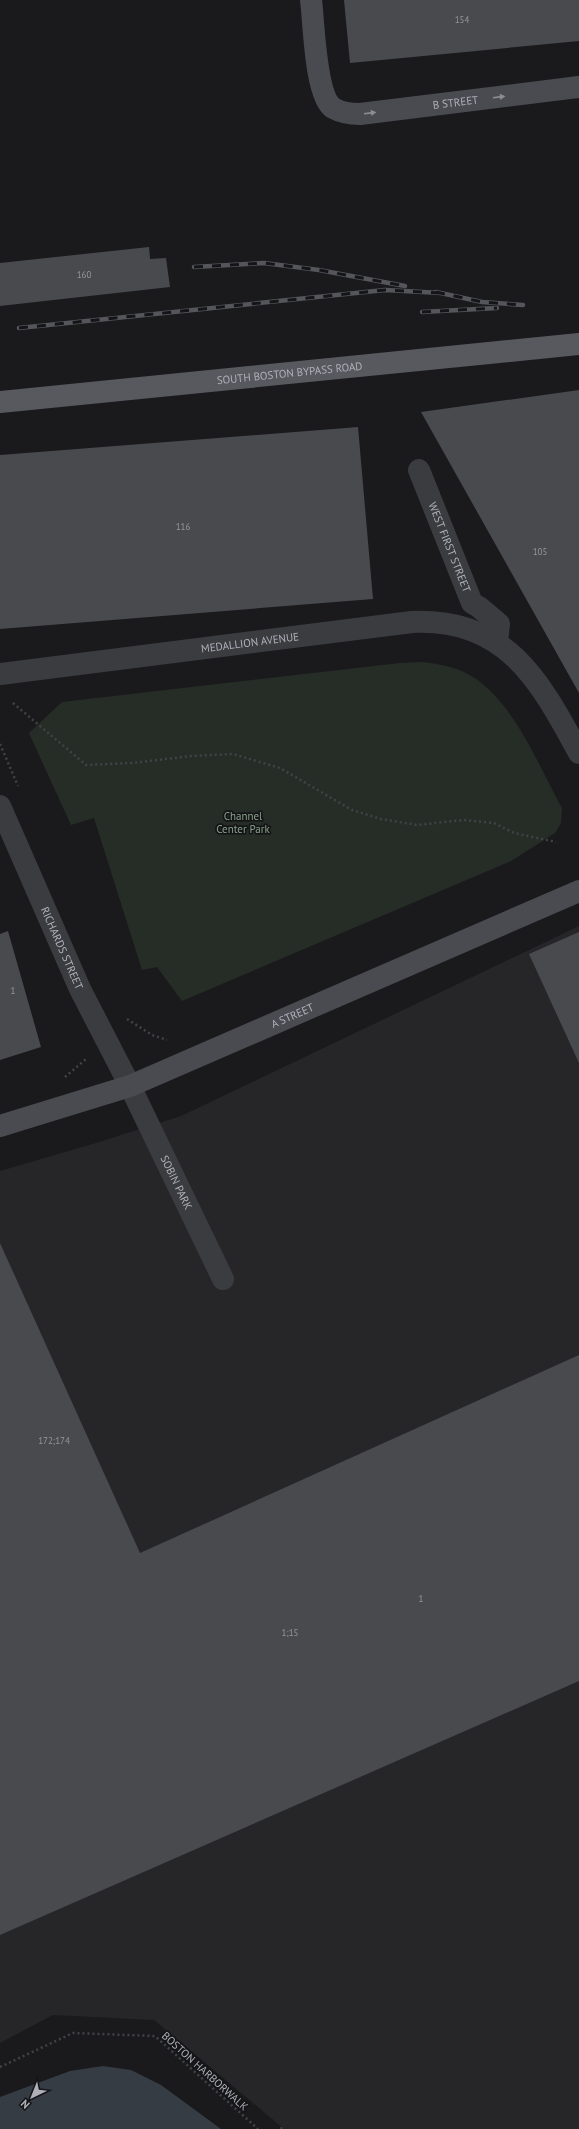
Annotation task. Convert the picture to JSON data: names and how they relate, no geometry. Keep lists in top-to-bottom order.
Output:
{
  "streets": {
    "main road": ["B STREET", "SOUTH BOSTON BYPASS ROAD", "A STREET"],
    "street": [
      "WEST FIRST STREET",
      "MEDALLION AVENUE",
      "RICHARDS STREET",
      "SOBIN PARK"
    ],
    "path": ["BOSTON HARBORWALK"]
  },
  "crossings": [
    ["WEST FIRST STREET", "MEDALLION AVENUE"],
    ["RICHARDS STREET", "A STREET"],
    ["RICHARDS STREET", "SOBIN PARK"],
    ["A STREET", "SOBIN PARK"]
  ],
  "parks": ["Channel Center Park"],
  "house_numbers": [
    "154",
    "160",
    "116",
    "105",
    "1",
    "172;174",
    "1",
    "1;15"
  ],
  "north": "bottom left"
}
